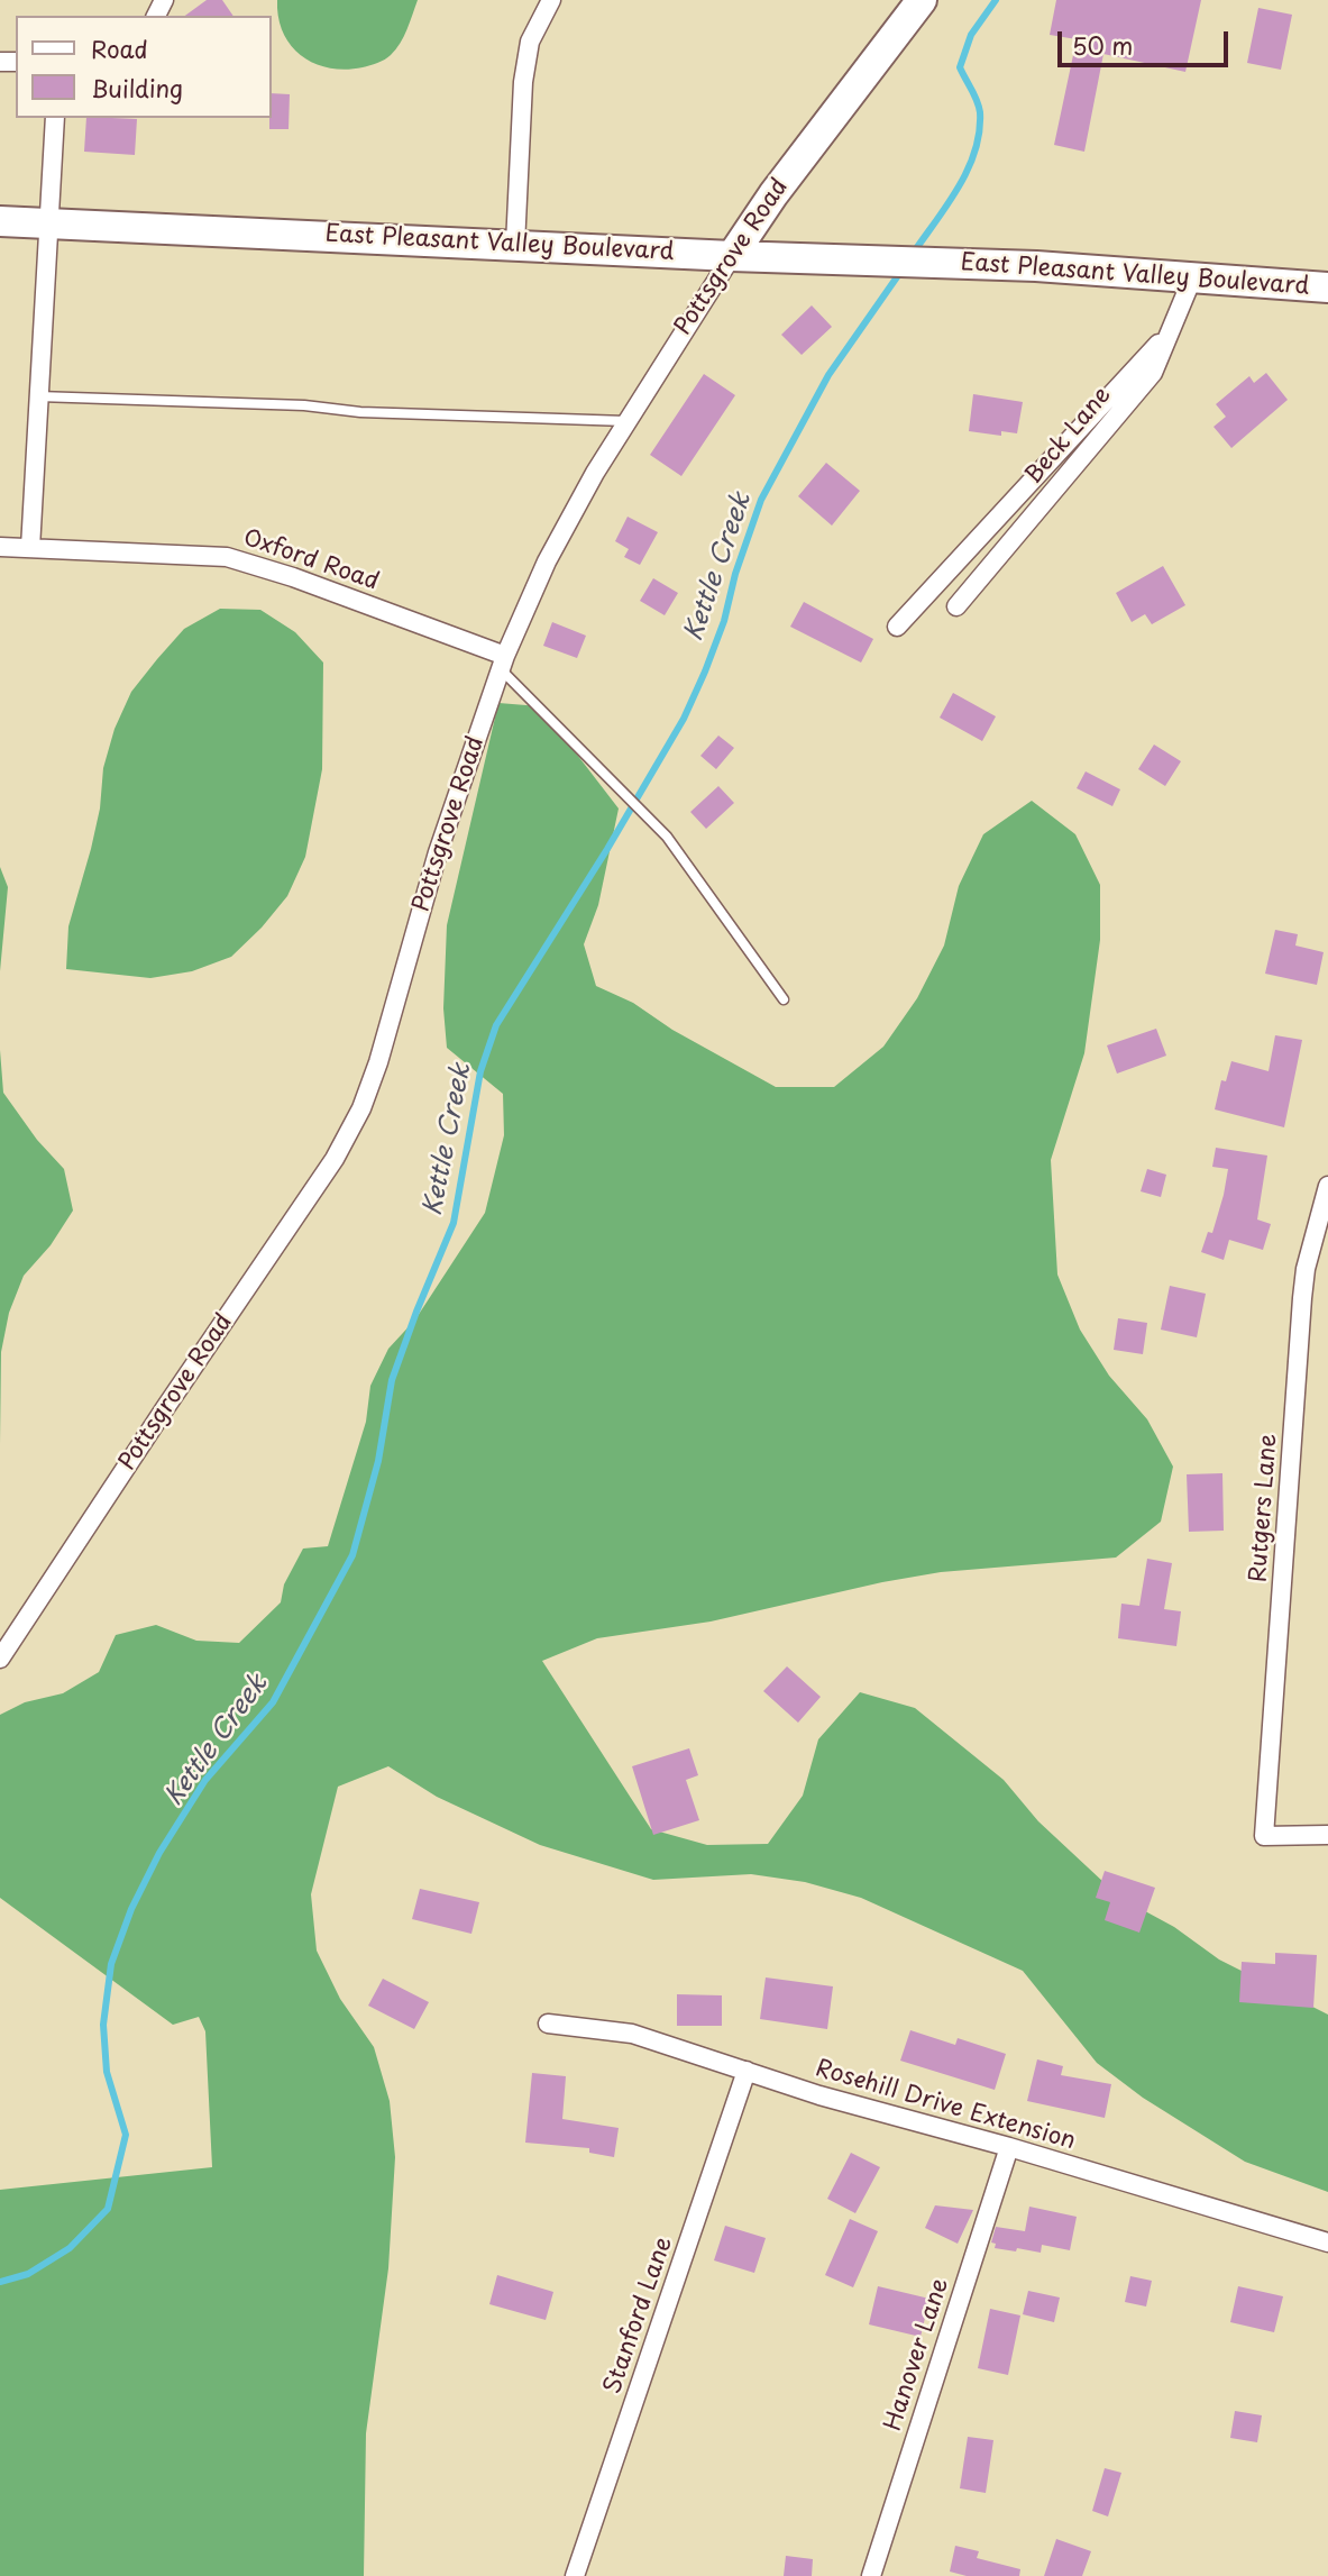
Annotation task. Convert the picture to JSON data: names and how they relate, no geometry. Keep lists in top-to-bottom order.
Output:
{
  "streets": {
    "main road": ["East Pleasant Valley Boulevard", "Pottsgrove Road"],
    "street": [
      "Beck Lane",
      "Oxford Road",
      "Rutgers Lane",
      "Rosehill Drive Extension",
      "Stanford Lane",
      "Hanover Lane"
    ]
  },
  "crossings": [
    ["East Pleasant Valley Boulevard", "Pottsgrove Road"],
    ["East Pleasant Valley Boulevard", "Beck Lane"],
    ["Pottsgrove Road", "Oxford Road"],
    ["Rosehill Drive Extension", "Stanford Lane"],
    ["Rosehill Drive Extension", "Hanover Lane"]
  ],
  "water": ["Kettle Creek"],
  "legend": ["Road", "Building"],
  "scale_bar": "50 m"
}
